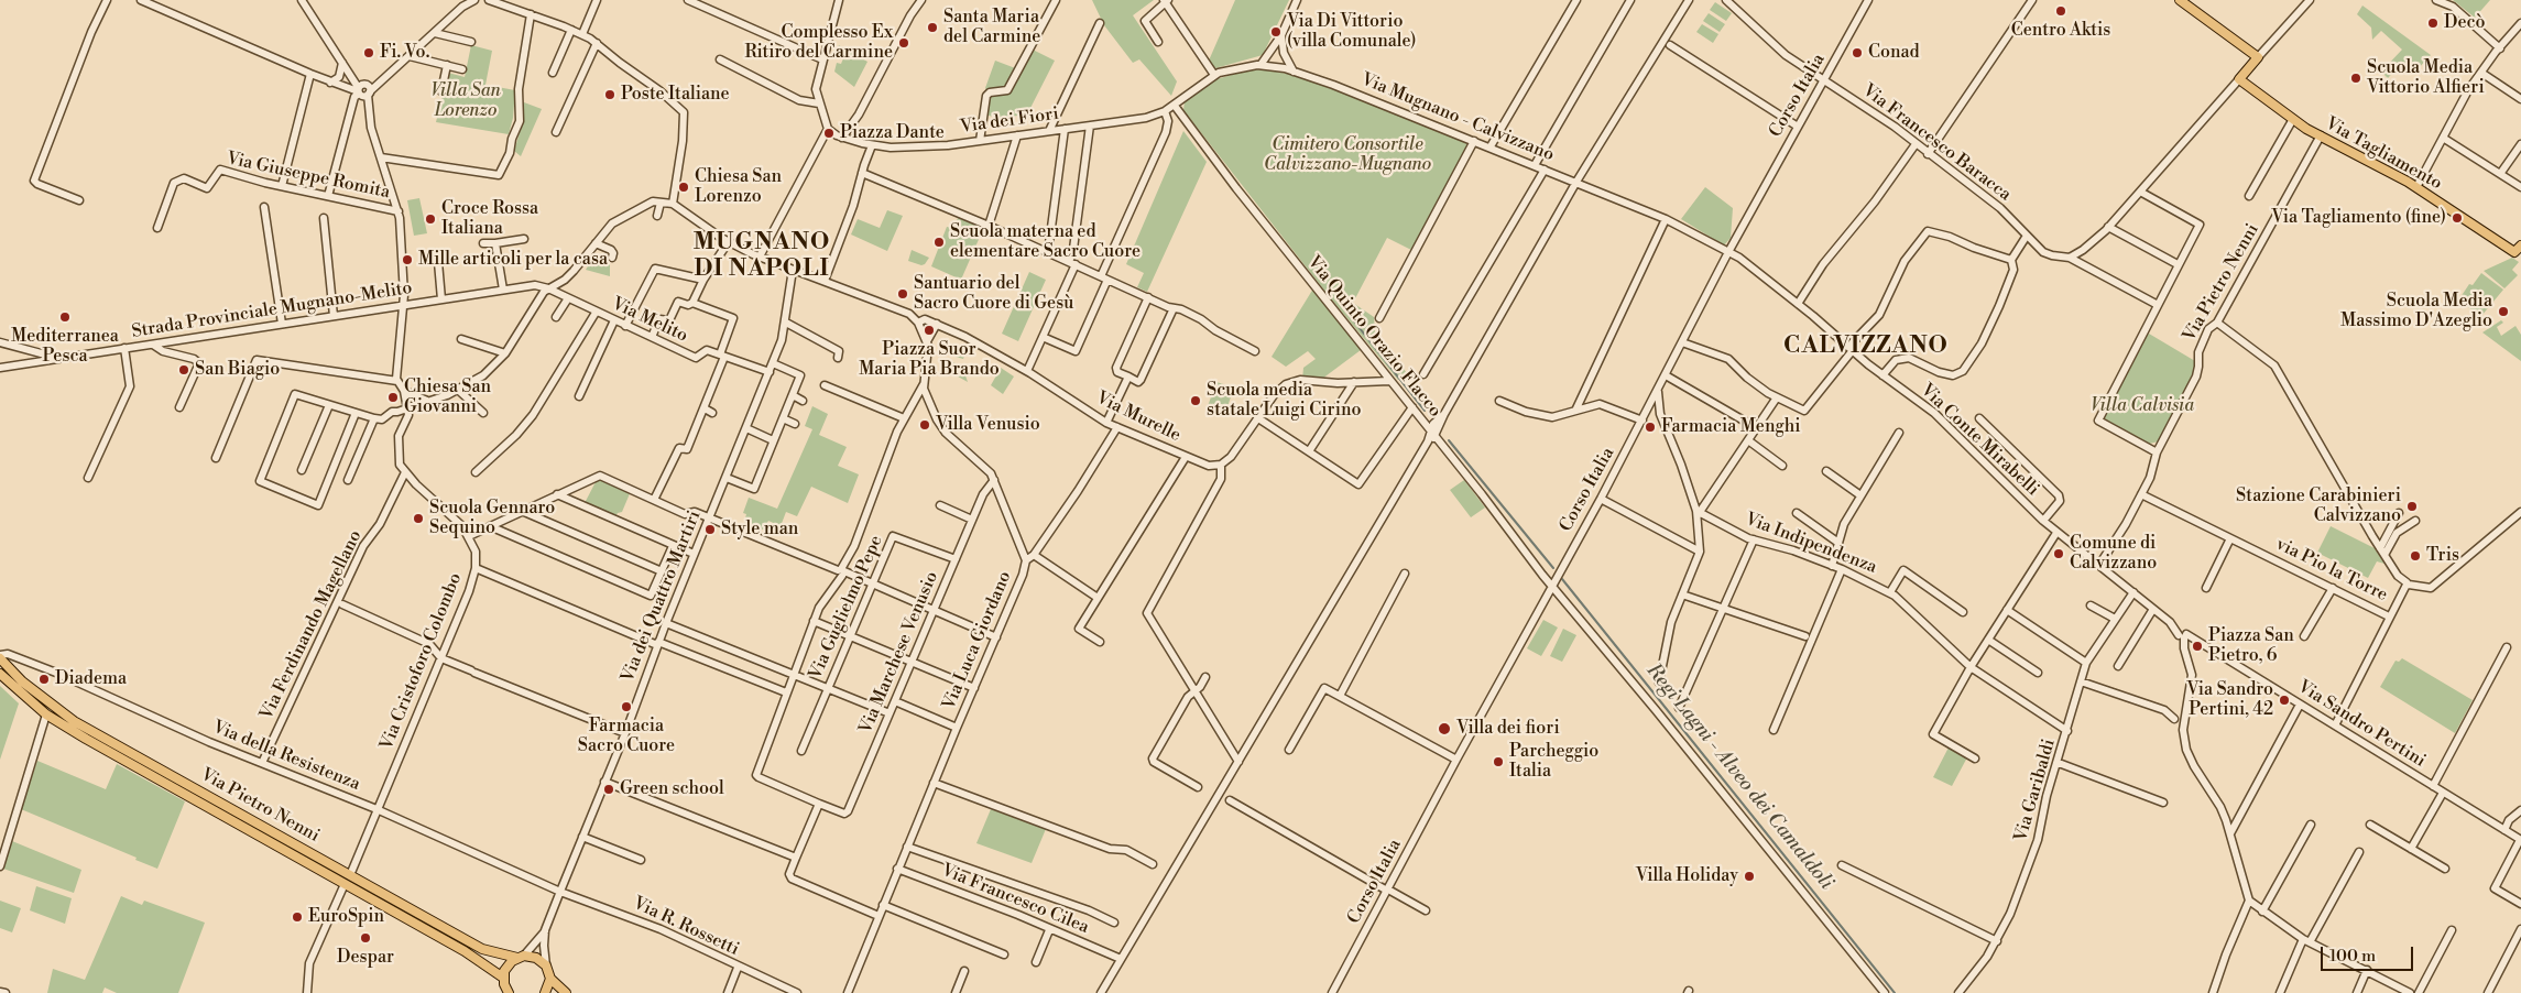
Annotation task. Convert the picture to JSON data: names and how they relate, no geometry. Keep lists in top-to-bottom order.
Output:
{
  "streets": {
    "main road": ["Via Tagliamento", "Via Pietro Nenni"],
    "street": [
      "Corso Italia",
      "Via Mugnano - Calvizzano",
      "Via dei Fiori",
      "Via Francesco Baracca",
      "Via Giuseppe Romita",
      "Strada Provinciale Mugnano-Melito",
      "Via Melito",
      "Via Quinto Orazio Flacco",
      "Via Murelle",
      "Via Conte Mirabelli",
      "Via Indipendenza",
      "via Pio la Torre",
      "Via dei Quattro Martiri",
      "Via Guglielmo Pepe",
      "Via Ferdinando Magellano",
      "Via Luca Giordano",
      "Via Marchese Venusio",
      "Via Cristoforo Colombo",
      "Via Sandro Pertini",
      "Via della Resistenza",
      "Via Garibaldi",
      "Via Francesco Cilea",
      "Via R. Rossetti"
    ]
  },
  "crossings": [
    ["Corso Italia", "Via Mugnano - Calvizzano"],
    ["Corso Italia", "Via Francesco Baracca"],
    ["Corso Italia", "Via Quinto Orazio Flacco"],
    ["Corso Italia", "Via Conte Mirabelli"],
    ["Via Mugnano - Calvizzano", "Via dei Fiori"],
    ["Via Mugnano - Calvizzano", "Via Quinto Orazio Flacco"],
    ["Via Mugnano - Calvizzano", "Via Conte Mirabelli"],
    ["Via dei Fiori", "Via Quinto Orazio Flacco"],
    ["Via Tagliamento", "Via Pietro Nenni"],
    ["Via Pietro Nenni", "Via Conte Mirabelli"],
    ["Via Pietro Nenni", "via Pio la Torre"],
    ["Via Pietro Nenni", "Via dei Quattro Martiri"],
    ["Via Pietro Nenni", "Via Cristoforo Colombo"],
    ["Via Pietro Nenni", "Via della Resistenza"],
    ["Strada Provinciale Mugnano-Melito", "Via Melito"],
    ["Via Melito", "Via dei Quattro Martiri"],
    ["Via Conte Mirabelli", "Via Sandro Pertini"],
    ["Via Conte Mirabelli", "Via Garibaldi"],
    ["Via Indipendenza", "Via Garibaldi"],
    ["Via dei Quattro Martiri", "Via della Resistenza"],
    ["Via dei Quattro Martiri", "Via R. Rossetti"],
    ["Via Guglielmo Pepe", "Via Marchese Venusio"],
    ["Via Ferdinando Magellano", "Via Cristoforo Colombo"],
    ["Via Ferdinando Magellano", "Via della Resistenza"],
    ["Via Luca Giordano", "Via Marchese Venusio"],
    ["Via Luca Giordano", "Via Francesco Cilea"],
    ["Via Cristoforo Colombo", "Via della Resistenza"],
    ["Via della Resistenza", "Via R. Rossetti"]
  ],
  "districts": ["MUGNANO DI NAPOLI", "CALVIZZANO"],
  "water": ["Regi Lagni - Alveo dei Camaldoli"],
  "parks": ["Villa San Lorenzo", "Cimitero Consortile Calvizzano-Mugnano", "Villa Calvisia"],
  "places": [
    "Centro Aktis",
    "Decò",
    "Santa Maria del Carmine",
    "Via Di Vittorio (villa Comunale)",
    "Complesso Ex Ritiro del Carmine",
    "Fi. Vo.",
    "Conad",
    "Scuola Media Vittorio Alfieri",
    "Poste Italiane",
    "Piazza Dante",
    "Chiesa San Lorenzo",
    "Via Tagliamento (fine)",
    "Croce Rossa Italiana",
    "Scuola materna ed elementare Sacro Cuore",
    "Mille articoli per la casa",
    "Santuario del Sacro Cuore di Gesù",
    "Scuola Media Massimo D'Azeglio",
    "Mediterranea Pesca",
    "Piazza Suor Maria Pia Brando",
    "San Biagio",
    "Chiesa San Giovanni",
    "Scuola media statale Luigi Cirino",
    "Villa Venusio",
    "Farmacia Menghi",
    "Stazione Carabinieri Calvizzano",
    "Scuola Gennaro Sequino",
    "Style man",
    "Comune di Calvizzano",
    "Tris",
    "Piazza San Pietro, 6",
    "Diadema",
    "Via Sandro Pertini, 42",
    "Farmacia Sacro Cuore",
    "Villa dei fiori",
    "Parcheggio Italia",
    "Green school",
    "Villa Holiday",
    "EuroSpin",
    "Despar"
  ],
  "scale_bar": "100 m"
}
